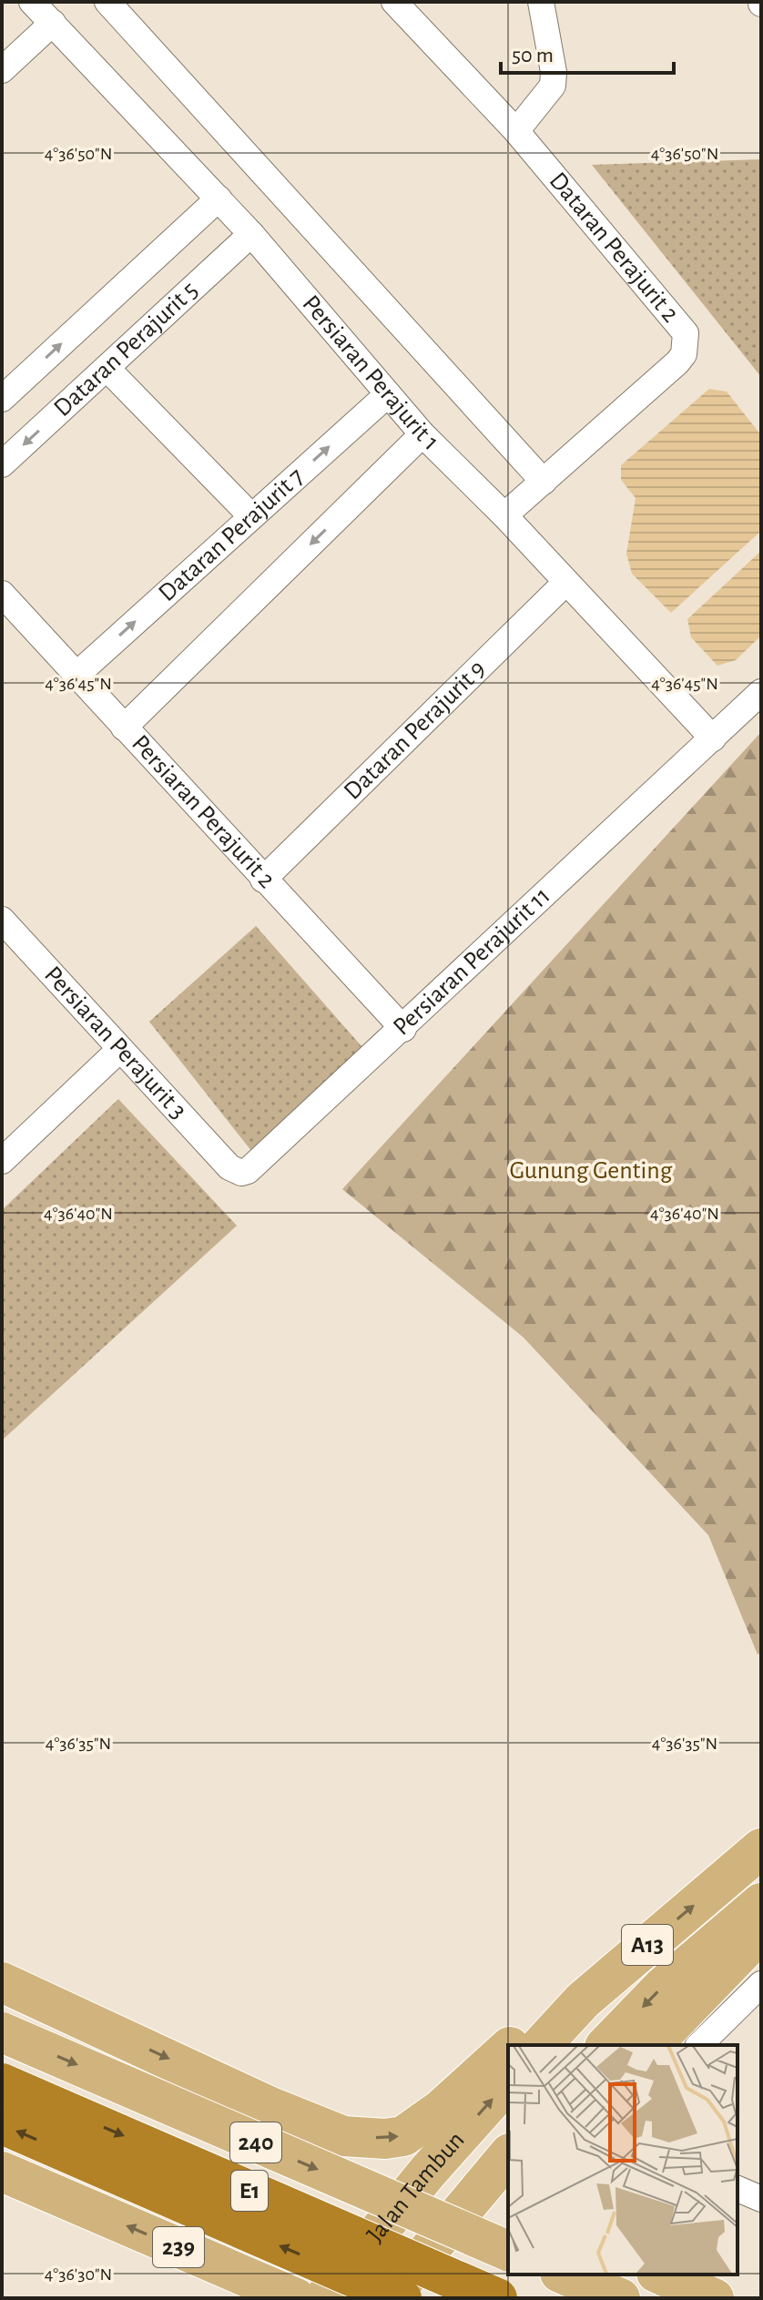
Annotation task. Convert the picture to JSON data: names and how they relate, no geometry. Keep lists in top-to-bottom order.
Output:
{
  "streets": {
    "highway": ["E1"],
    "main road": [
      "A13",
      "240",
      "Jalan Tambun",
      "239"
    ],
    "street": [
      "Dataran Perajurit 2",
      "Dataran Perajurit 5",
      "Persiaran Perajurit 1",
      "Dataran Perajurit 7",
      "Dataran Perajurit 9",
      "Persiaran Perajurit 2",
      "Persiaran Perajurit 11",
      "Persiaran Perajurit 3"
    ]
  },
  "crossings": [
    ["Dataran Perajurit 2", "Persiaran Perajurit 1"],
    ["Dataran Perajurit 5", "Persiaran Perajurit 1"],
    ["Persiaran Perajurit 1", "Dataran Perajurit 7"],
    ["Persiaran Perajurit 1", "Dataran Perajurit 9"],
    ["Persiaran Perajurit 1", "Persiaran Perajurit 11"],
    ["Dataran Perajurit 7", "Persiaran Perajurit 2"],
    ["Dataran Perajurit 9", "Persiaran Perajurit 2"],
    ["Persiaran Perajurit 2", "Persiaran Perajurit 11"],
    ["Persiaran Perajurit 11", "Persiaran Perajurit 3"]
  ],
  "parks": ["Gunung Genting"],
  "scale_bar": "50 m",
  "coordinates": [
    "4°36'50\"N",
    "4°36'45\"N",
    "4°36'40\"N",
    "4°36'35\"N",
    "4°36'30\"N"
  ]
}
